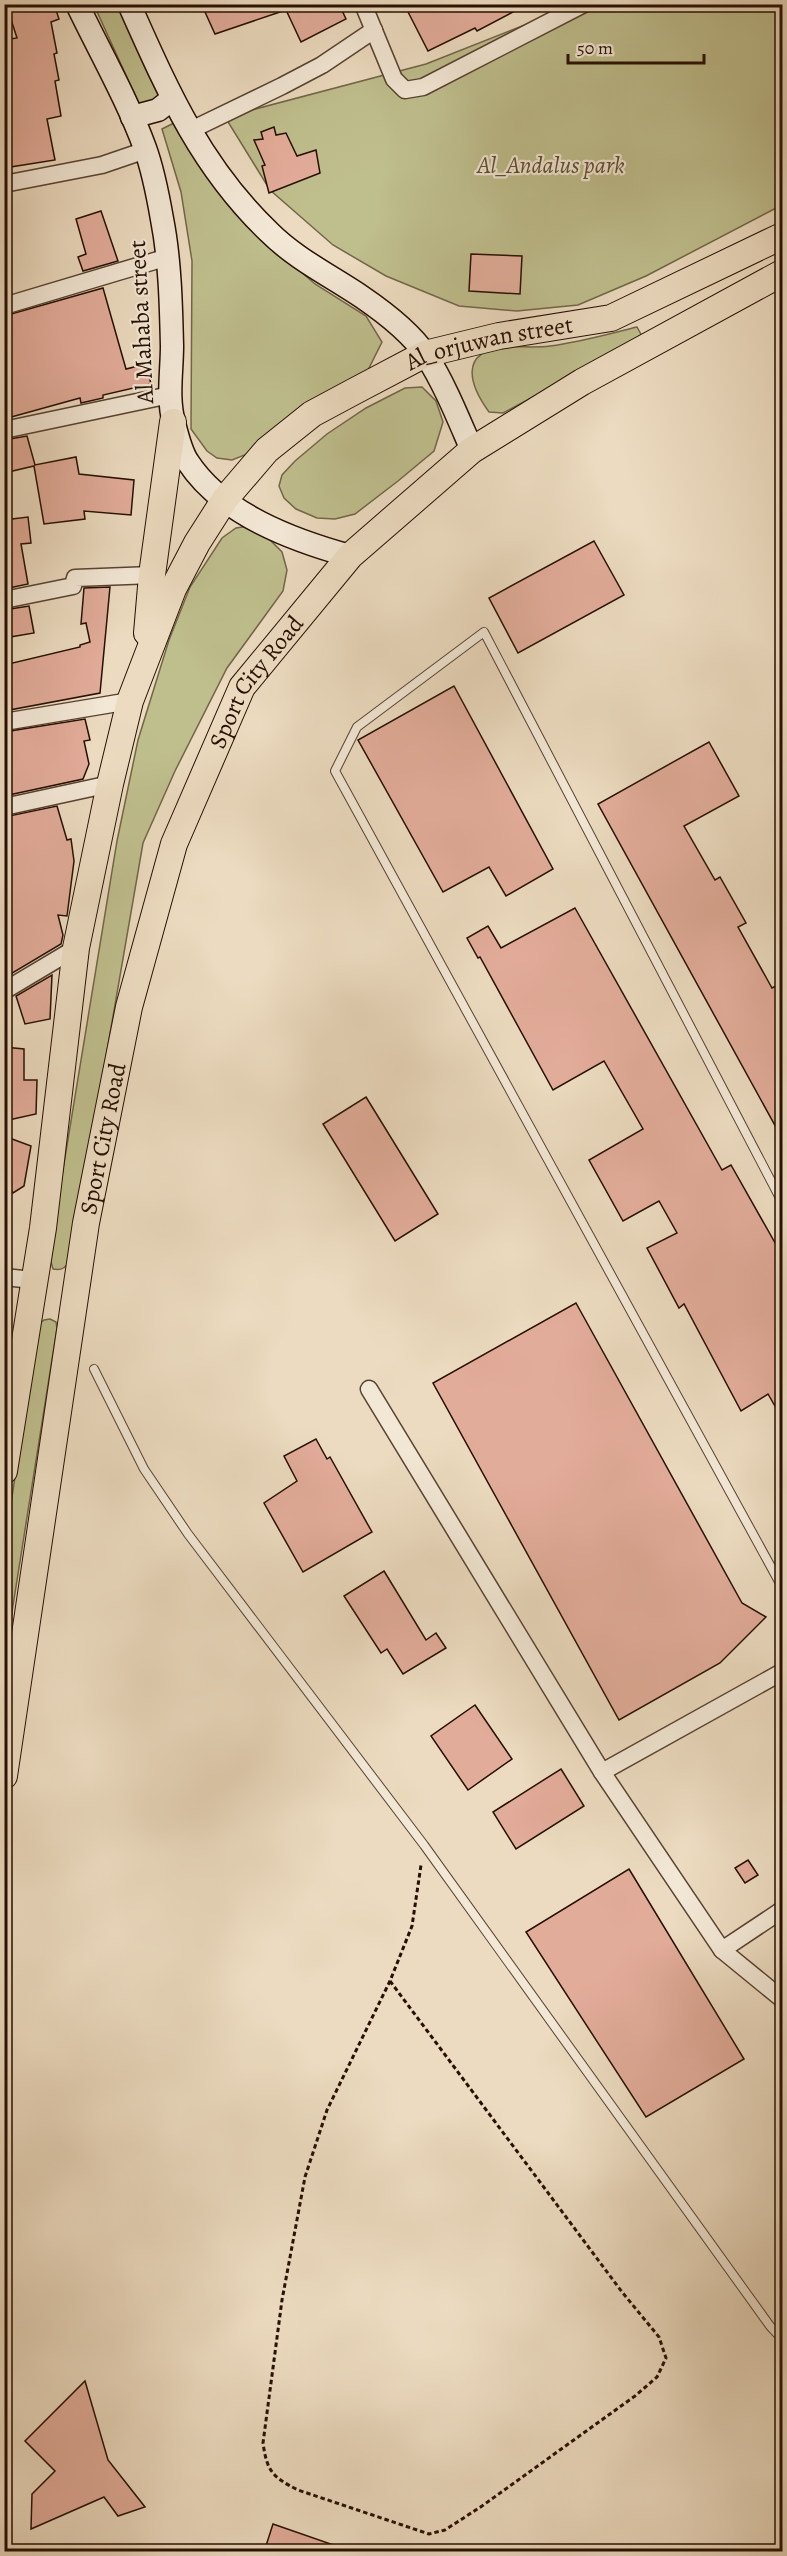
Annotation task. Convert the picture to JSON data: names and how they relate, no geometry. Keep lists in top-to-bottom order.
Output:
{
  "streets": {
    "main road": ["Al Mahaba street", "Al_orjuwan street", "Sport City Road"]
  },
  "crossings": [
    ["Al Mahaba street", "Al_orjuwan street"],
    ["Al Mahaba street", "Sport City Road"],
    ["Al_orjuwan street", "Sport City Road"]
  ],
  "parks": ["Al_Andalus park"],
  "scale_bar": "50 m"
}
